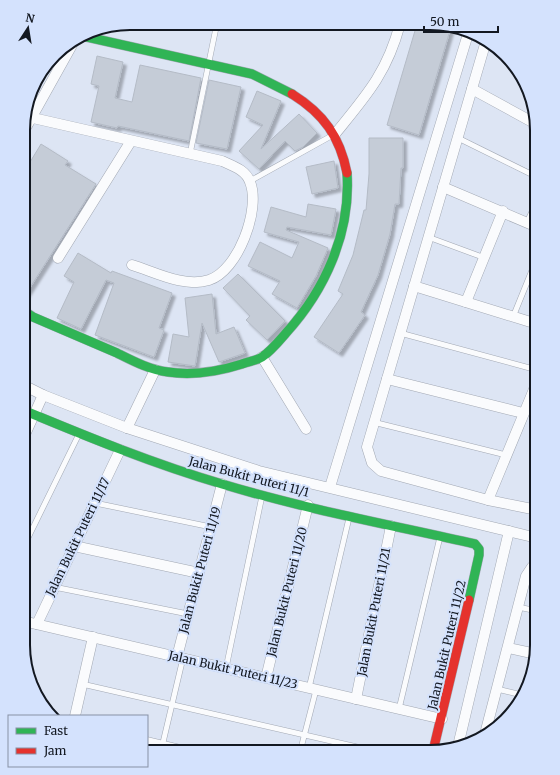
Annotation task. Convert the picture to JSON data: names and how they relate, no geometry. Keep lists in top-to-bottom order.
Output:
{
  "streets": {
    "street": [
      "Jalan Bukit Puteri 11/1",
      "Jalan Bukit Puteri 11/17",
      "Jalan Bukit Puteri 11/19",
      "Jalan Bukit Puteri 11/20",
      "Jalan Bukit Puteri 11/21",
      "Jalan Bukit Puteri 11/22",
      "Jalan Bukit Puteri 11/23"
    ]
  },
  "crossings": [
    ["Jalan Bukit Puteri 11/1", "Jalan Bukit Puteri 11/17"],
    ["Jalan Bukit Puteri 11/1", "Jalan Bukit Puteri 11/19"],
    ["Jalan Bukit Puteri 11/1", "Jalan Bukit Puteri 11/20"],
    ["Jalan Bukit Puteri 11/1", "Jalan Bukit Puteri 11/21"],
    ["Jalan Bukit Puteri 11/1", "Jalan Bukit Puteri 11/22"],
    ["Jalan Bukit Puteri 11/17", "Jalan Bukit Puteri 11/23"],
    ["Jalan Bukit Puteri 11/19", "Jalan Bukit Puteri 11/23"],
    ["Jalan Bukit Puteri 11/20", "Jalan Bukit Puteri 11/23"],
    ["Jalan Bukit Puteri 11/21", "Jalan Bukit Puteri 11/23"],
    ["Jalan Bukit Puteri 11/22", "Jalan Bukit Puteri 11/23"]
  ],
  "legend": ["Fast", "Jam"],
  "scale_bar": "50 m",
  "north": "top"
}
